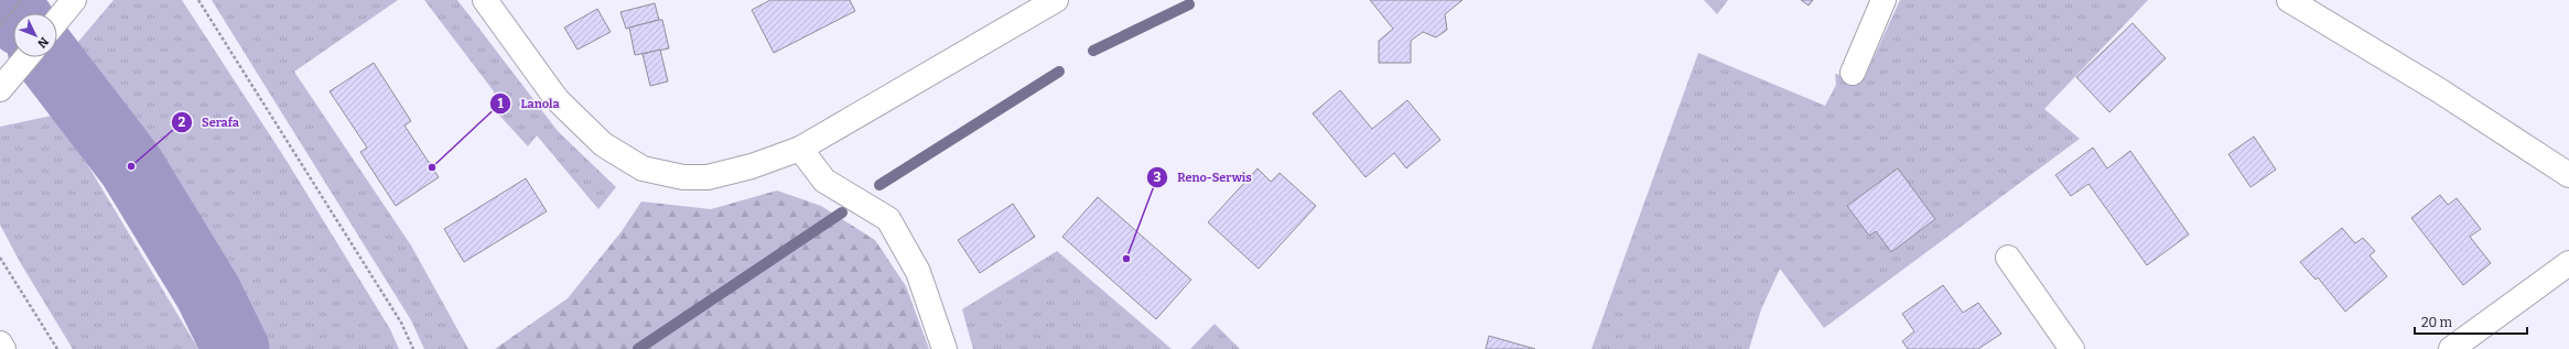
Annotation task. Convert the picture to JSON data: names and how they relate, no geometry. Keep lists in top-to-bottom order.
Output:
{
  "places": ["Serafa", "Lanola", "Reno-Serwis"],
  "scale_bar": "20 m",
  "north": "bottom right"
}
